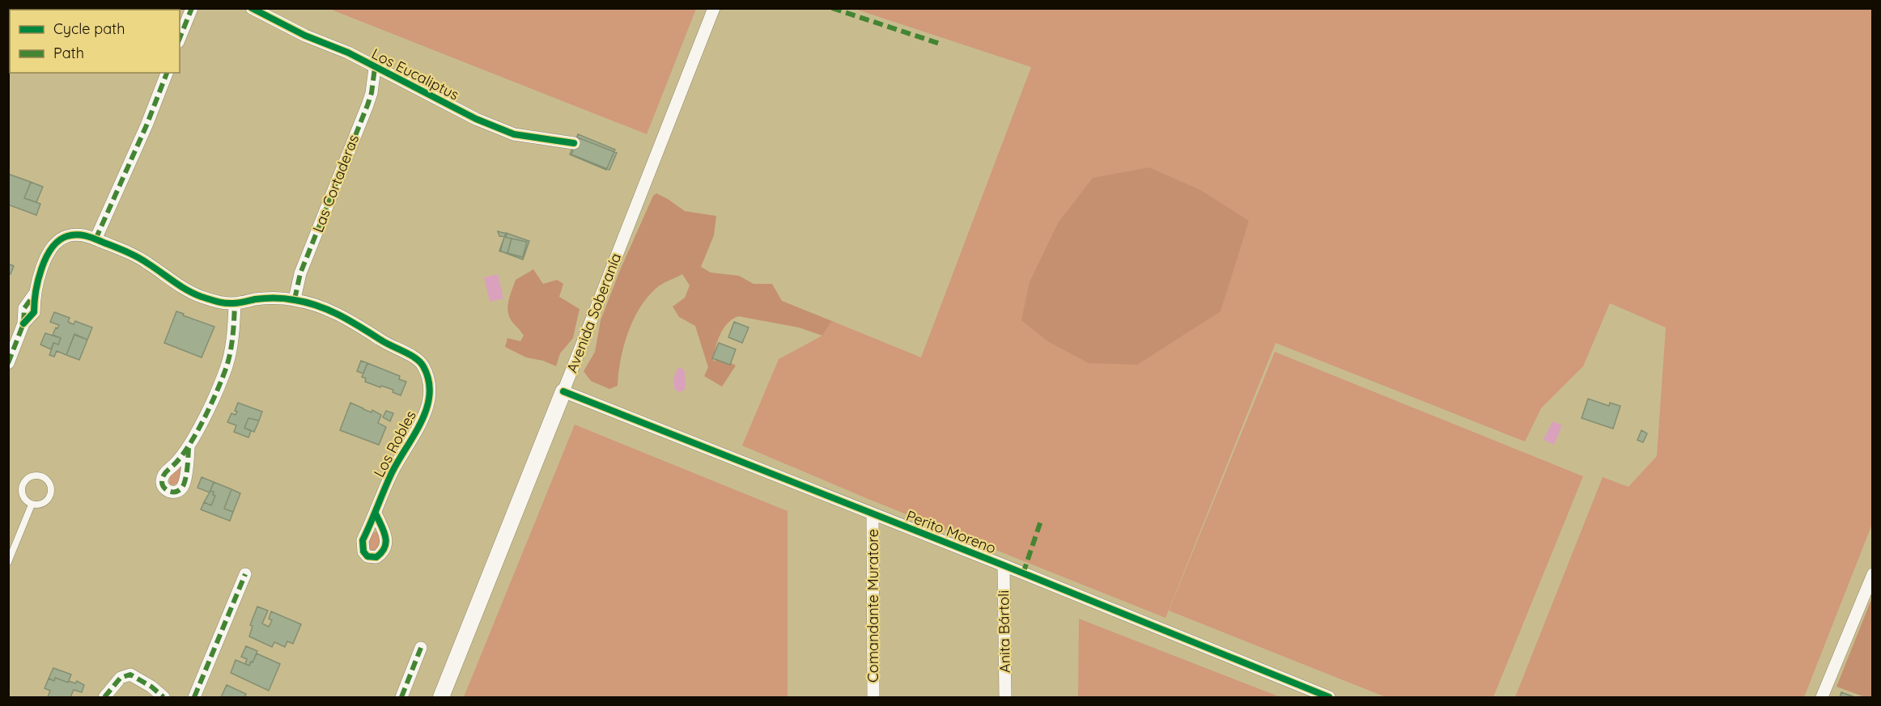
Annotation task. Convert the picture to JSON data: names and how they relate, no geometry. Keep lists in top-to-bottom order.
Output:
{
  "streets": {
    "street": [
      "Los Eucaliptus",
      "Las Cortaderas",
      "Avenida Soberanía",
      "Los Robles",
      "Perito Moreno",
      "Comandante Muratore",
      "Anita Bártoli"
    ]
  },
  "crossings": [
    ["Los Eucaliptus", "Las Cortaderas"],
    ["Las Cortaderas", "Los Robles"],
    ["Avenida Soberanía", "Perito Moreno"],
    ["Perito Moreno", "Comandante Muratore"],
    ["Perito Moreno", "Anita Bártoli"]
  ],
  "legend": ["Cycle path", "Path"]
}
